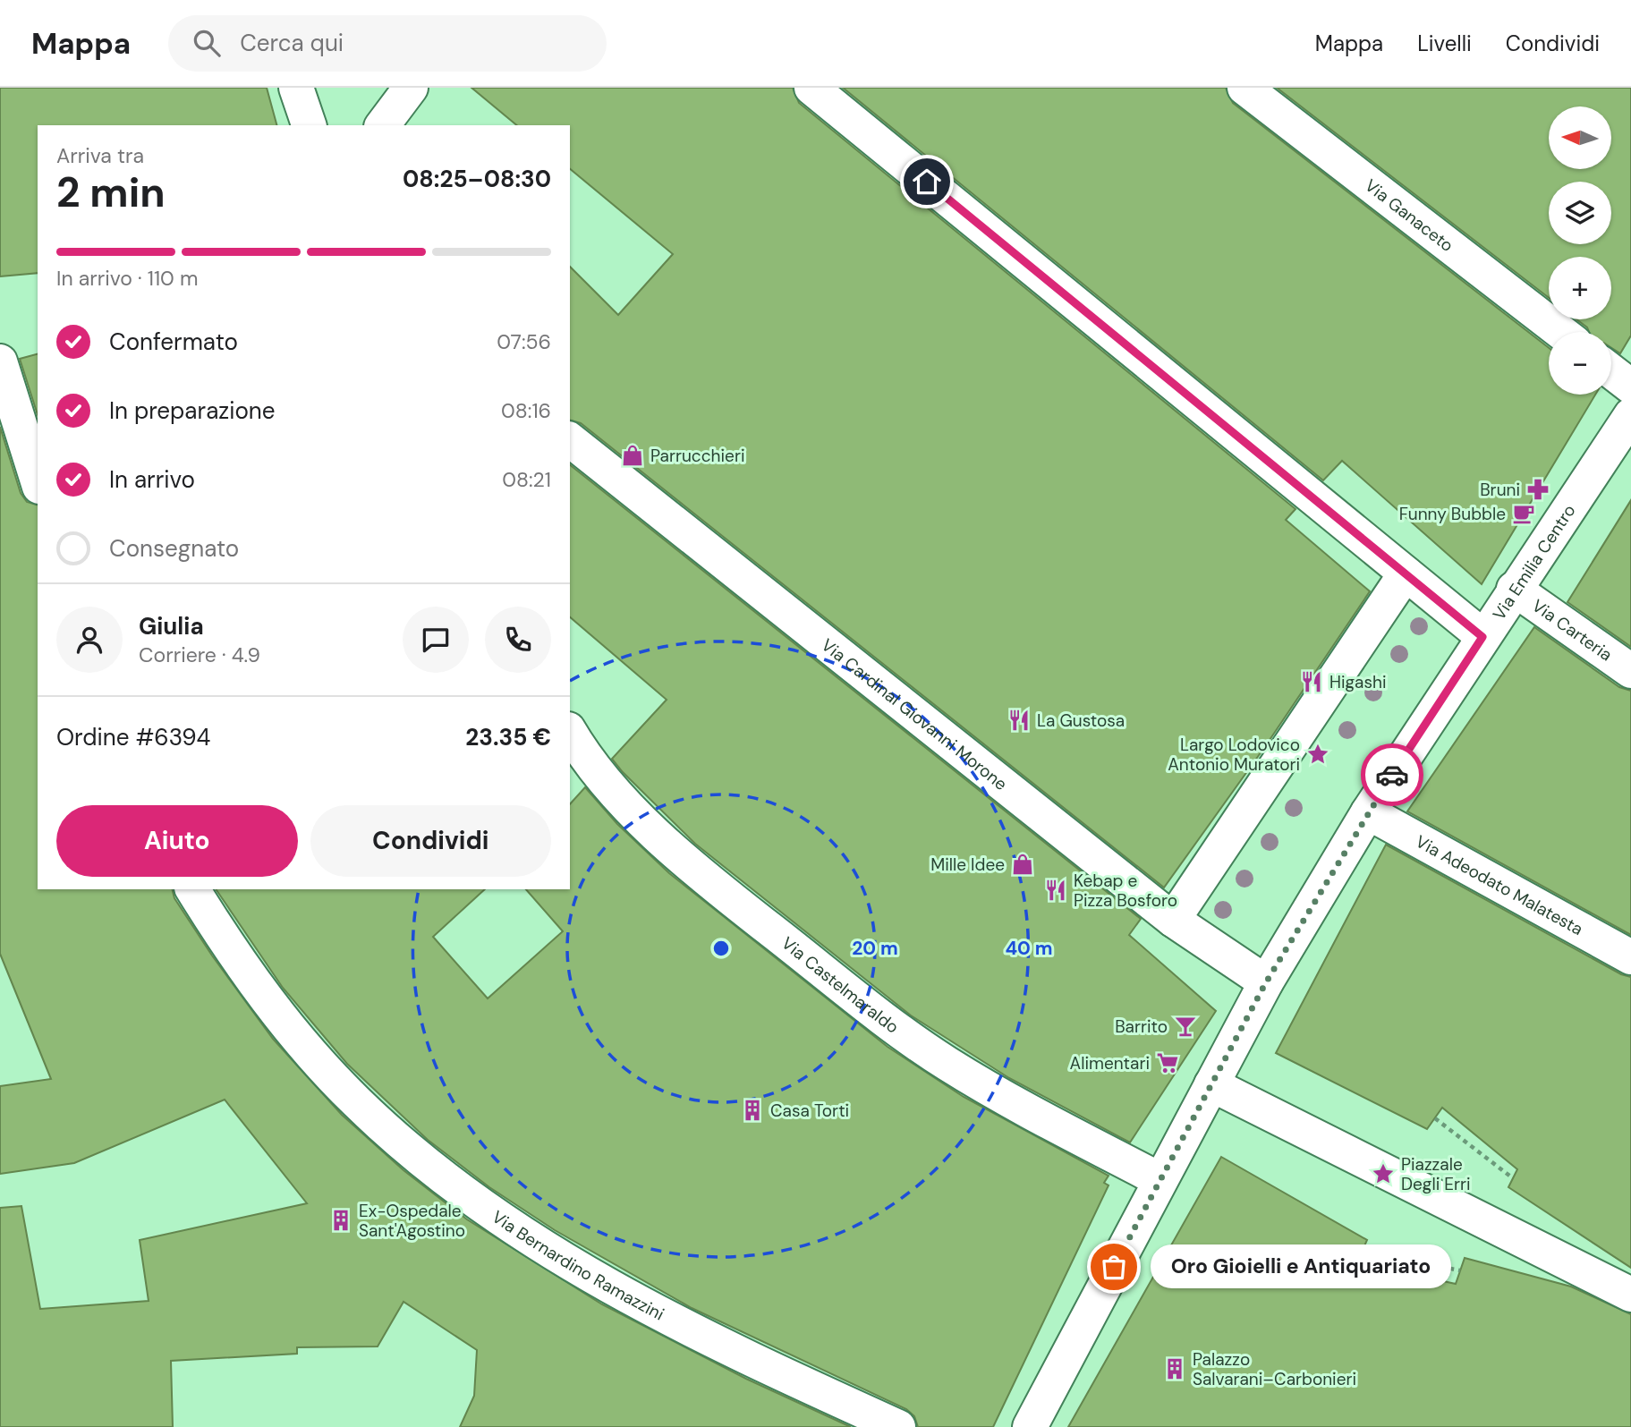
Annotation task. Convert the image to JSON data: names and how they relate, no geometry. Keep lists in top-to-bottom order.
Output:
{
  "streets": {
    "street": [
      "Via Ganaceto",
      "Via Emilia Centro",
      "Via Carteria",
      "Via Cardinal Giovanni Morone",
      "Via Adeodato Malatesta",
      "Via Castelmaraldo",
      "Via Bernardino Ramazzini"
    ]
  },
  "crossings": [
    ["Via Emilia Centro", "Via Carteria"],
    ["Via Emilia Centro", "Via Cardinal Giovanni Morone"],
    ["Via Emilia Centro", "Via Adeodato Malatesta"],
    ["Via Emilia Centro", "Via Castelmaraldo"]
  ],
  "places": {
    "shop": ["Parrucchieri", "Mille Idee"],
    "pharmacy": ["Bruni"],
    "cafe": ["Funny Bubble"],
    "restaurant": ["Higashi", "La Gustosa", "Kebap e Pizza Bosforo"],
    "place": ["Largo Lodovico Antonio Muratori", "Piazzale Degli Erri"],
    "bar": ["Barrito"],
    "supermarket": ["Alimentari"],
    "building": ["Casa Torti", "Ex-Ospedale Sant'Agostino", "Palazzo Salvarani–Carbonieri"],
    "other": ["Oro Gioielli e Antiquariato"]
  },
  "north": "left",
  "page": {
    "header": "Mappa",
    "search": "Cerca qui",
    "nav": ["Mappa", "Livelli", "Condividi"],
    "map_buttons": ["+", "−"],
    "heading": ["2 min", "Arriva tra", "08:25–08:30"],
    "panel": [
      "Giulia",
      "Corriere · 4.9",
      "Ordine #6394",
      "23.35 €"
    ],
    "bar": "In arrivo · 110 m",
    "list": [
      ["Confermato", "07:56"],
      ["In preparazione", "08:16"],
      ["In arrivo", "08:21"],
      "Consegnato"
    ],
    "buttons": ["Aiuto", "Condividi"],
    "bubble": "Oro Gioielli e Antiquariato"
  },
  "rings": ["20 m", "40 m"]
}
